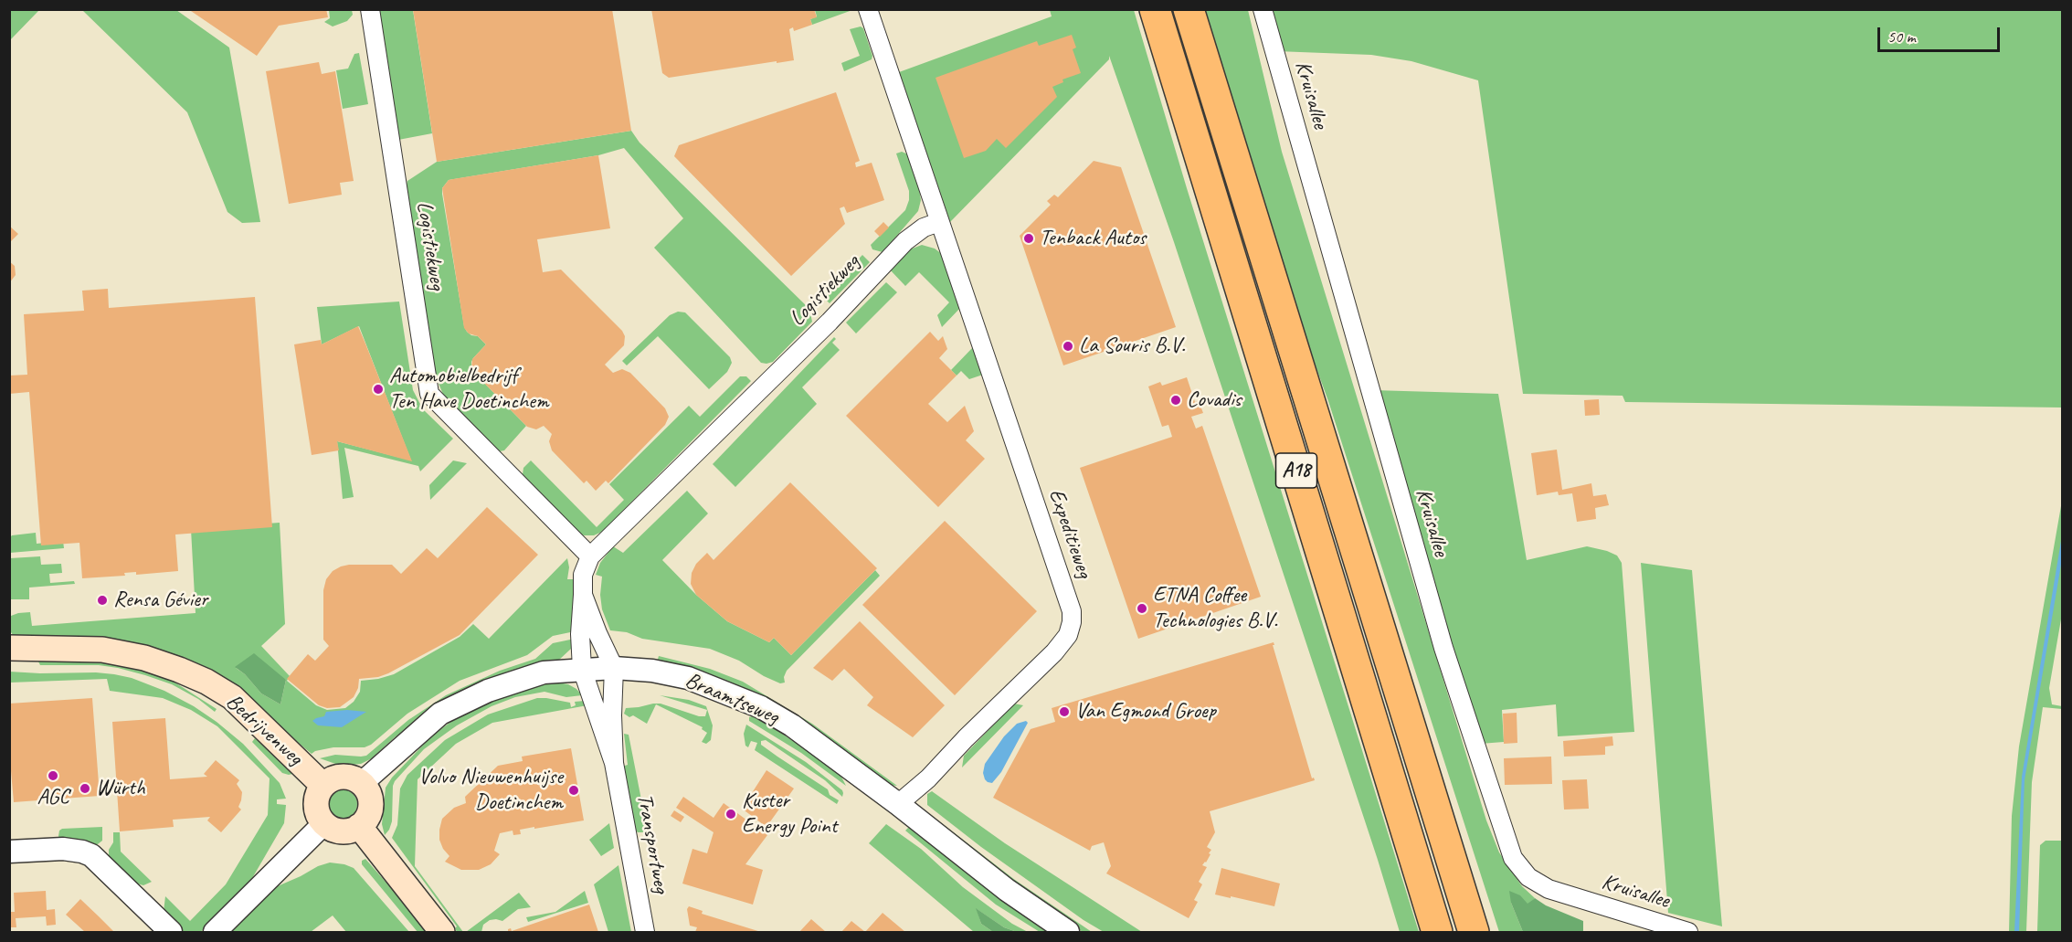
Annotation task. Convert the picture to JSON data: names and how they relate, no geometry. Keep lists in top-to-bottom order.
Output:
{
  "streets": {
    "highway": ["A18"],
    "main road": ["Bedrijvenweg"],
    "street": [
      "Kruisallee",
      "Logistiekweg",
      "Expeditieweg",
      "Braamtseweg",
      "Transportweg"
    ]
  },
  "crossings": [
    ["Logistiekweg", "Expeditieweg"],
    ["Logistiekweg", "Braamtseweg"],
    ["Logistiekweg", "Transportweg"],
    ["Expeditieweg", "Braamtseweg"],
    ["Braamtseweg", "Bedrijvenweg"],
    ["Braamtseweg", "Transportweg"]
  ],
  "places": [
    "Tenback Autos",
    "La Souris B.V.",
    "Automobielbedrijf Ten Have Doetinchem",
    "Covadis",
    "Rensa Gévier",
    "ETNA Coffee Technologies B.V.",
    "Van Egmond Groep",
    "AGC",
    "Würth",
    "Volvo Nieuwenhuijse Doetinchem",
    "Kuster Energy Point"
  ],
  "scale_bar": "50 m"
}
